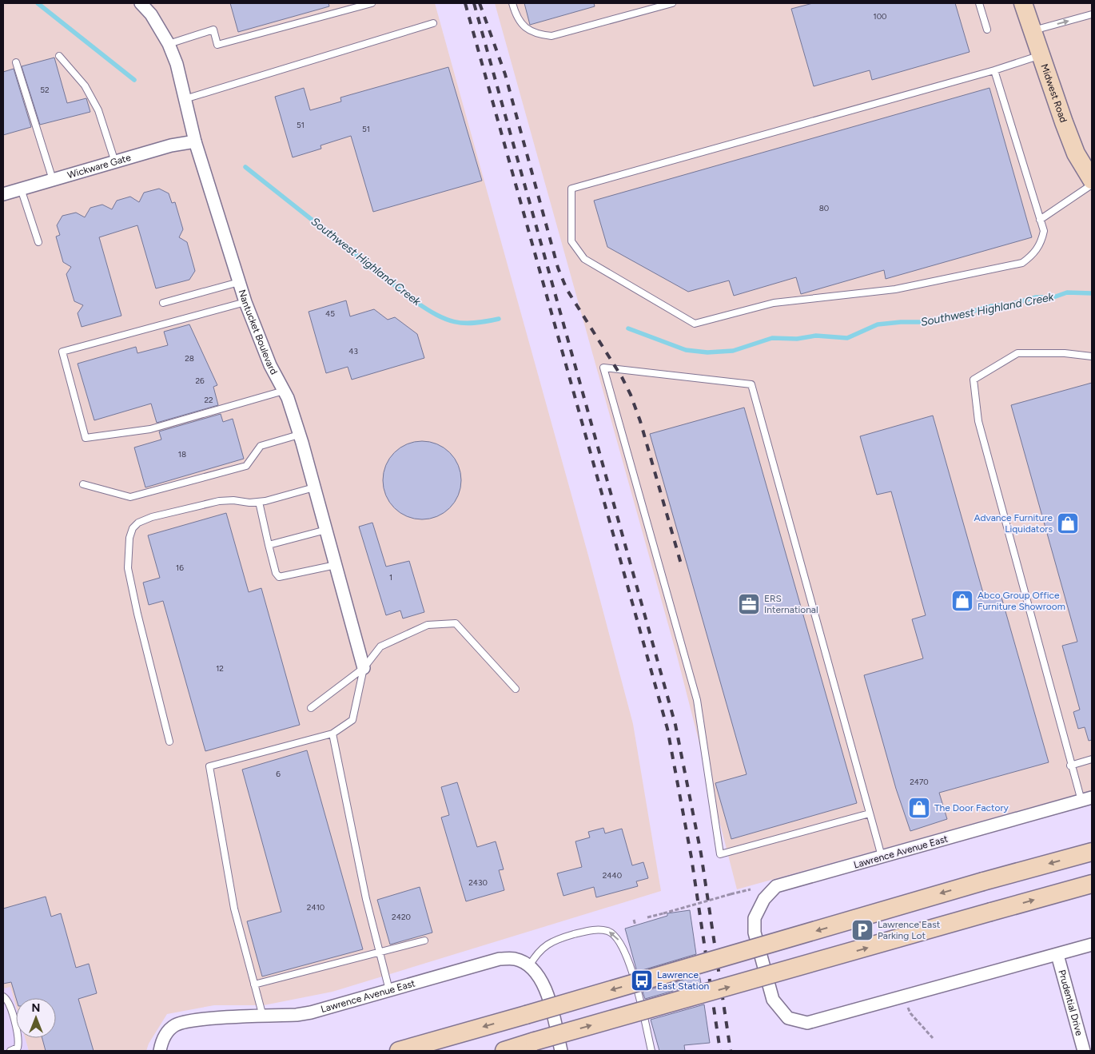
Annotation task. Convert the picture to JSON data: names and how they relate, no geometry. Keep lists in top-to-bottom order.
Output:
{
  "streets": {
    "main road": ["Midwest Road"],
    "street": [
      "Wickware Gate",
      "Nantucket Boulevard",
      "Lawrence Avenue East",
      "Prudential Drive"
    ]
  },
  "crossings": [
    ["Wickware Gate", "Nantucket Boulevard"],
    ["Lawrence Avenue East", "Prudential Drive"]
  ],
  "water": ["Southwest Highland Creek"],
  "places": {
    "shop": ["Advance Furniture Liquidators", "Abco Group Office Furniture Showroom", "The Door Factory"],
    "office": ["ERS International"],
    "parking": ["Lawrence East Parking Lot"],
    "bus stop": ["Lawrence East Station"]
  },
  "house_numbers": [
    "100",
    "52",
    "51",
    "51",
    "80",
    "45",
    "43",
    "28",
    "26",
    "22",
    "18",
    "16",
    "1",
    "12",
    "6",
    "2470",
    "2440",
    "2430",
    "2410",
    "2420"
  ],
  "north": "top"
}
